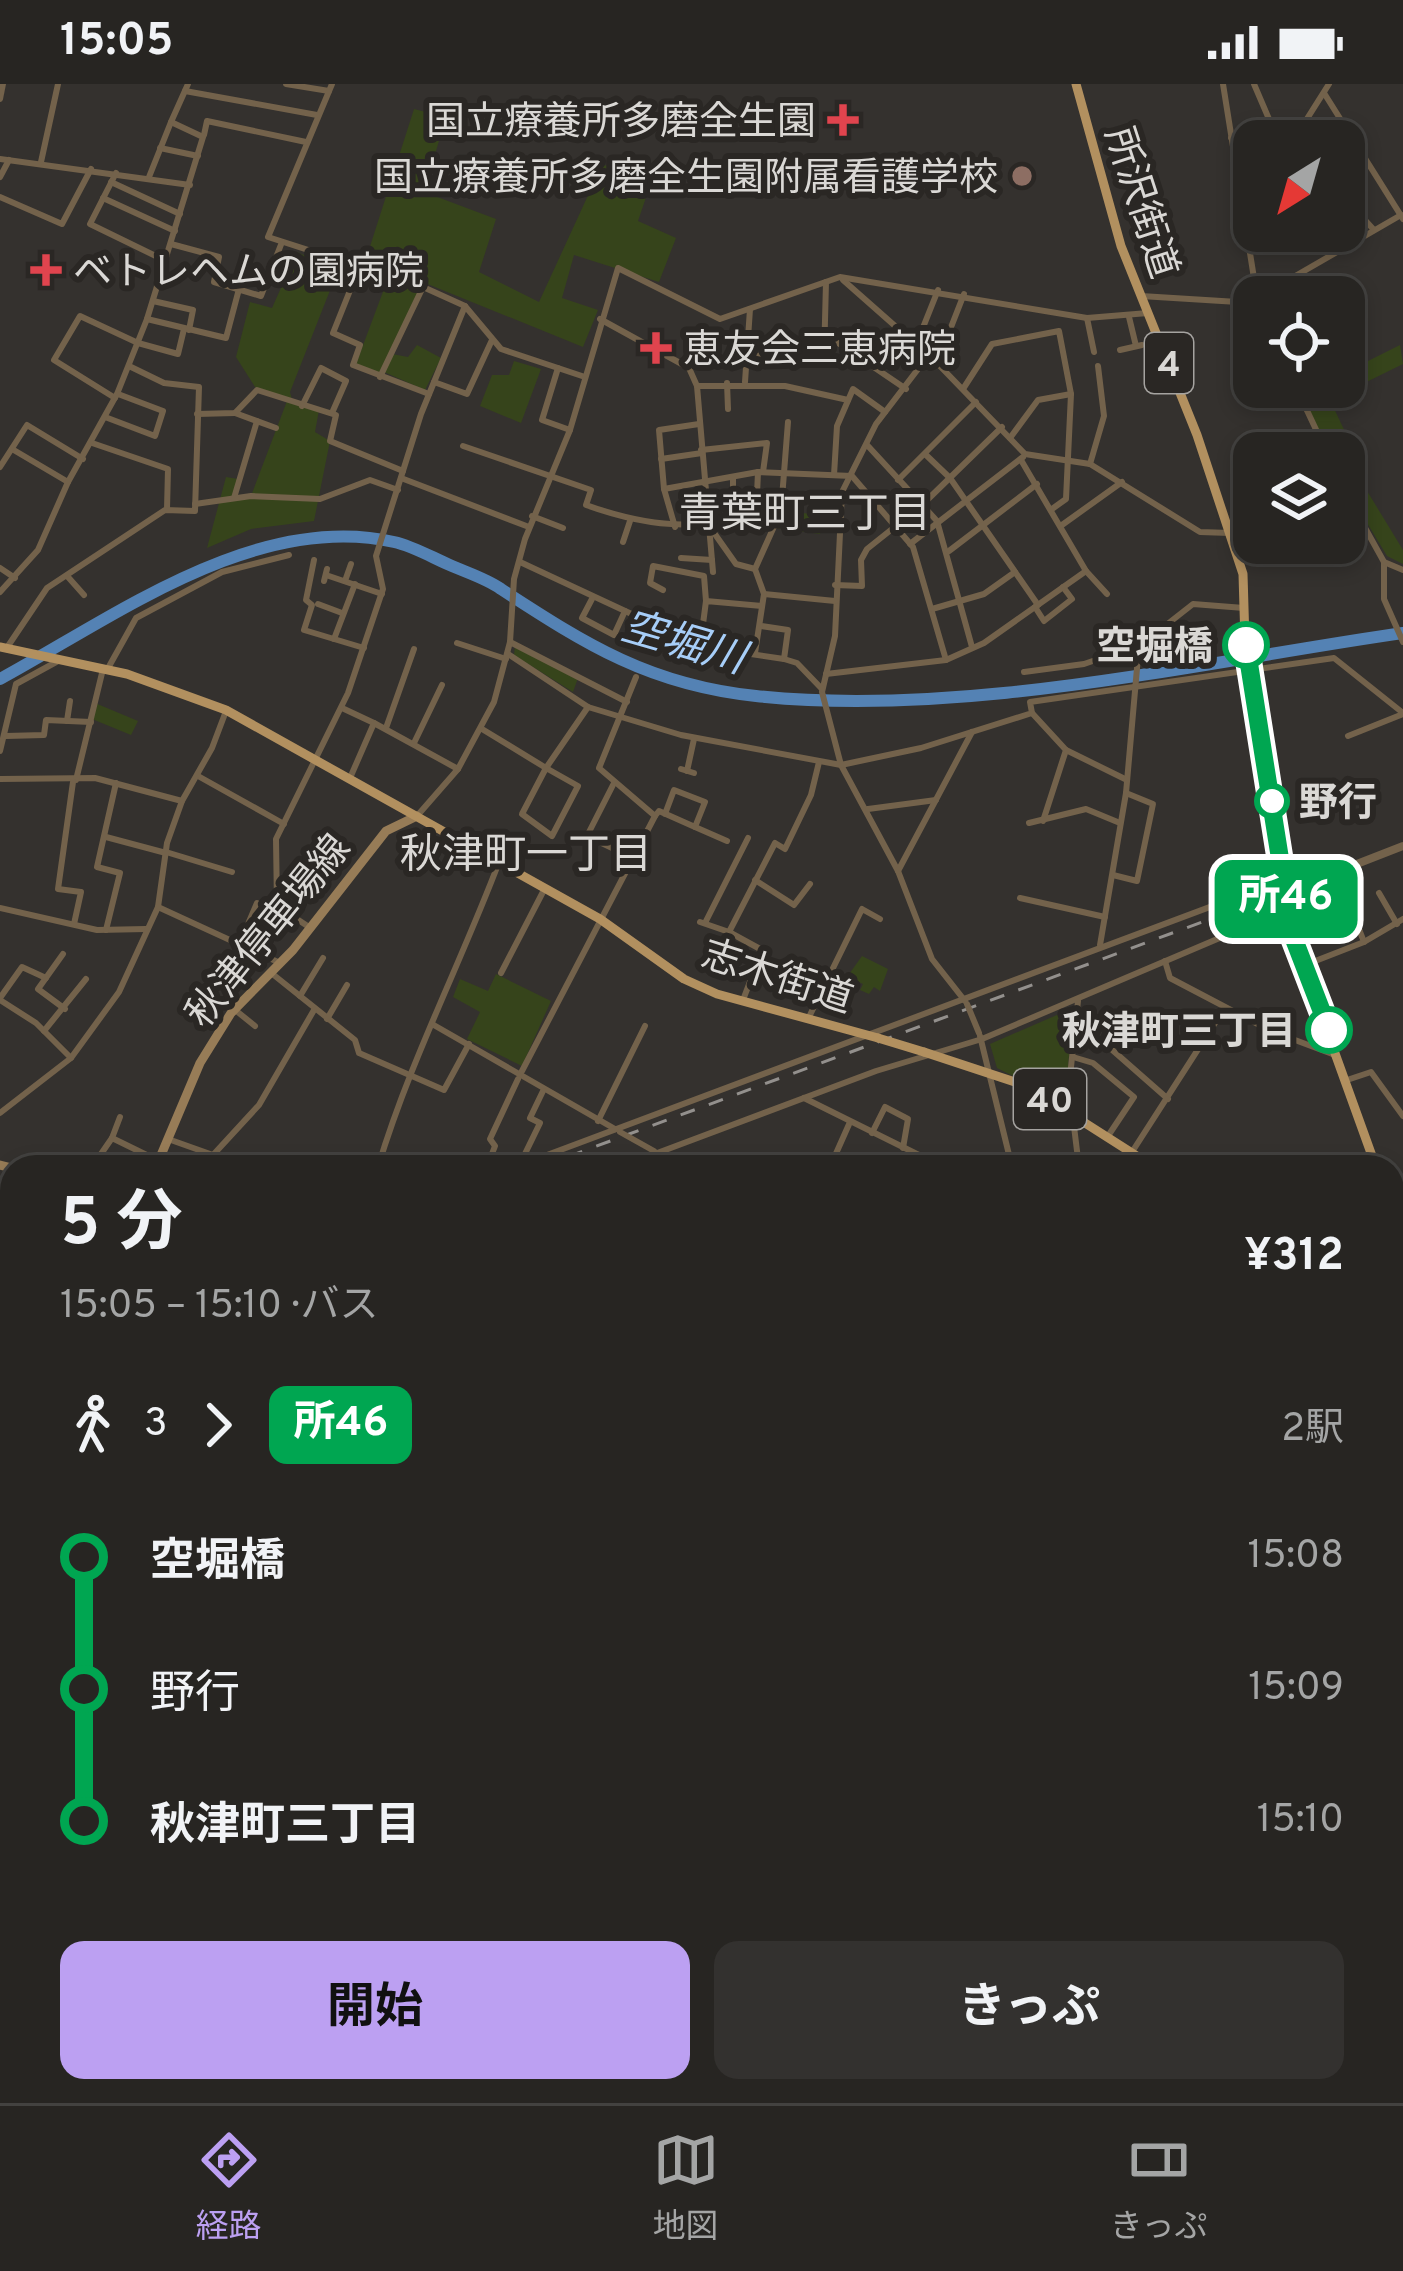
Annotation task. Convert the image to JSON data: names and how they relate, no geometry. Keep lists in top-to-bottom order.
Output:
{
  "streets": {
    "main road": [
      "所沢街道",
      "4",
      "秋津停車場線",
      "志木街道",
      "40"
    ]
  },
  "crossings": [
    ["秋津停車場線", "志木街道"]
  ],
  "districts": ["青葉町三丁目", "秋津町一丁目"],
  "water": ["空堀川"],
  "places": {
    "health": ["国立療養所多磨全生園", "ベトレヘムの園病院", "恵友会三恵病院"],
    "other": [
      "国立療養所多磨全生園附属看護学校",
      "空堀橋",
      "野行",
      "秋津町三丁目"
    ]
  },
  "lines": ["bus line 所46"],
  "north": "bottom left",
  "page": {
    "status": "15:05",
    "on_map": "所46",
    "heading": ["5 分", "15:05 – 15:10 · バス", "¥312"],
    "legs": ["3", "所46", "2駅"],
    "list": [
      {
        "name": "空堀橋",
        "value": "15:08"
      },
      {
        "name": "野行",
        "value": "15:09"
      },
      {
        "name": "秋津町三丁目",
        "value": "15:10"
      }
    ],
    "buttons": ["開始", "きっぷ"],
    "tabs": ["経路", "地図", "きっぷ"]
  }
}
